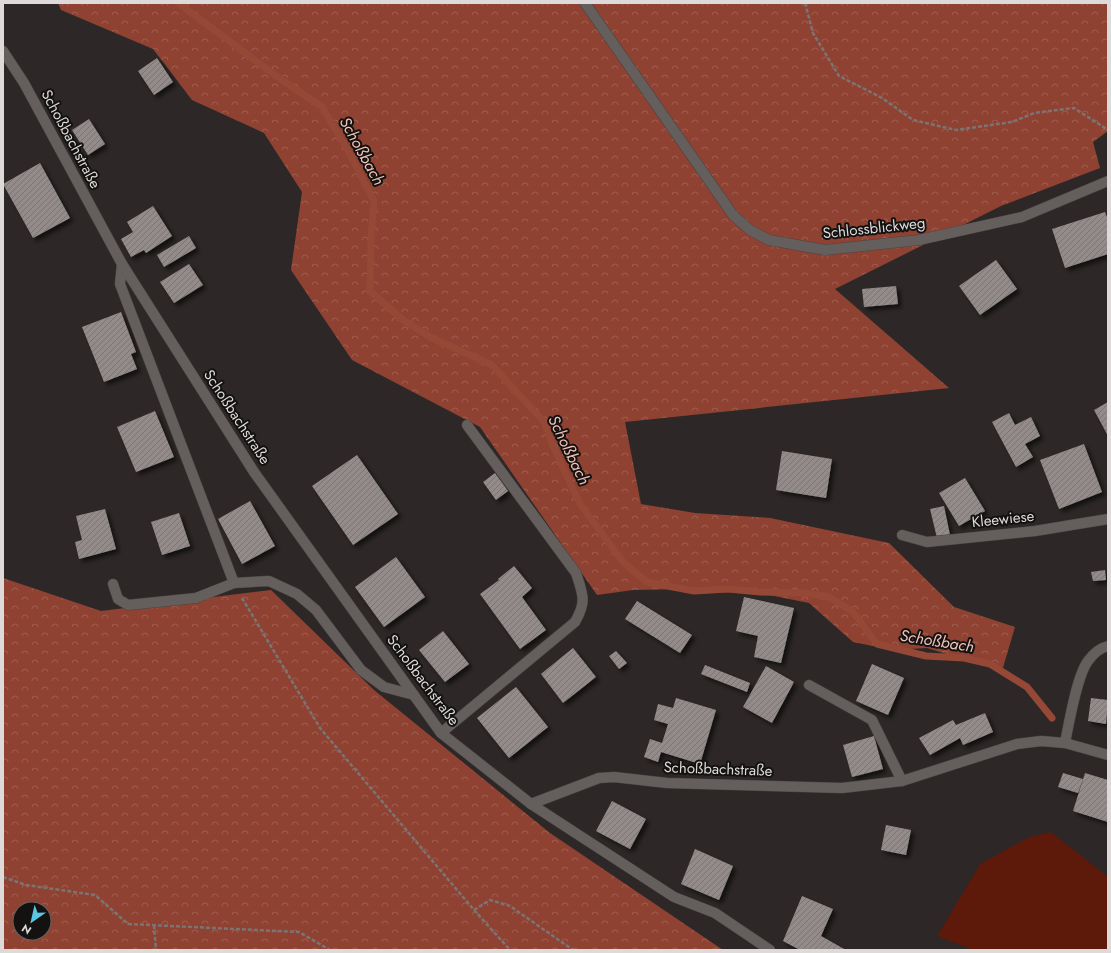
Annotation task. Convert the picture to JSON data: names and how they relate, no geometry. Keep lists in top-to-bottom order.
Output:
{
  "streets": {
    "street": ["Schoßbachstraße", "Schlossblickweg", "Kleewiese"]
  },
  "water": ["Schoßbach"],
  "north": "bottom left"
}
